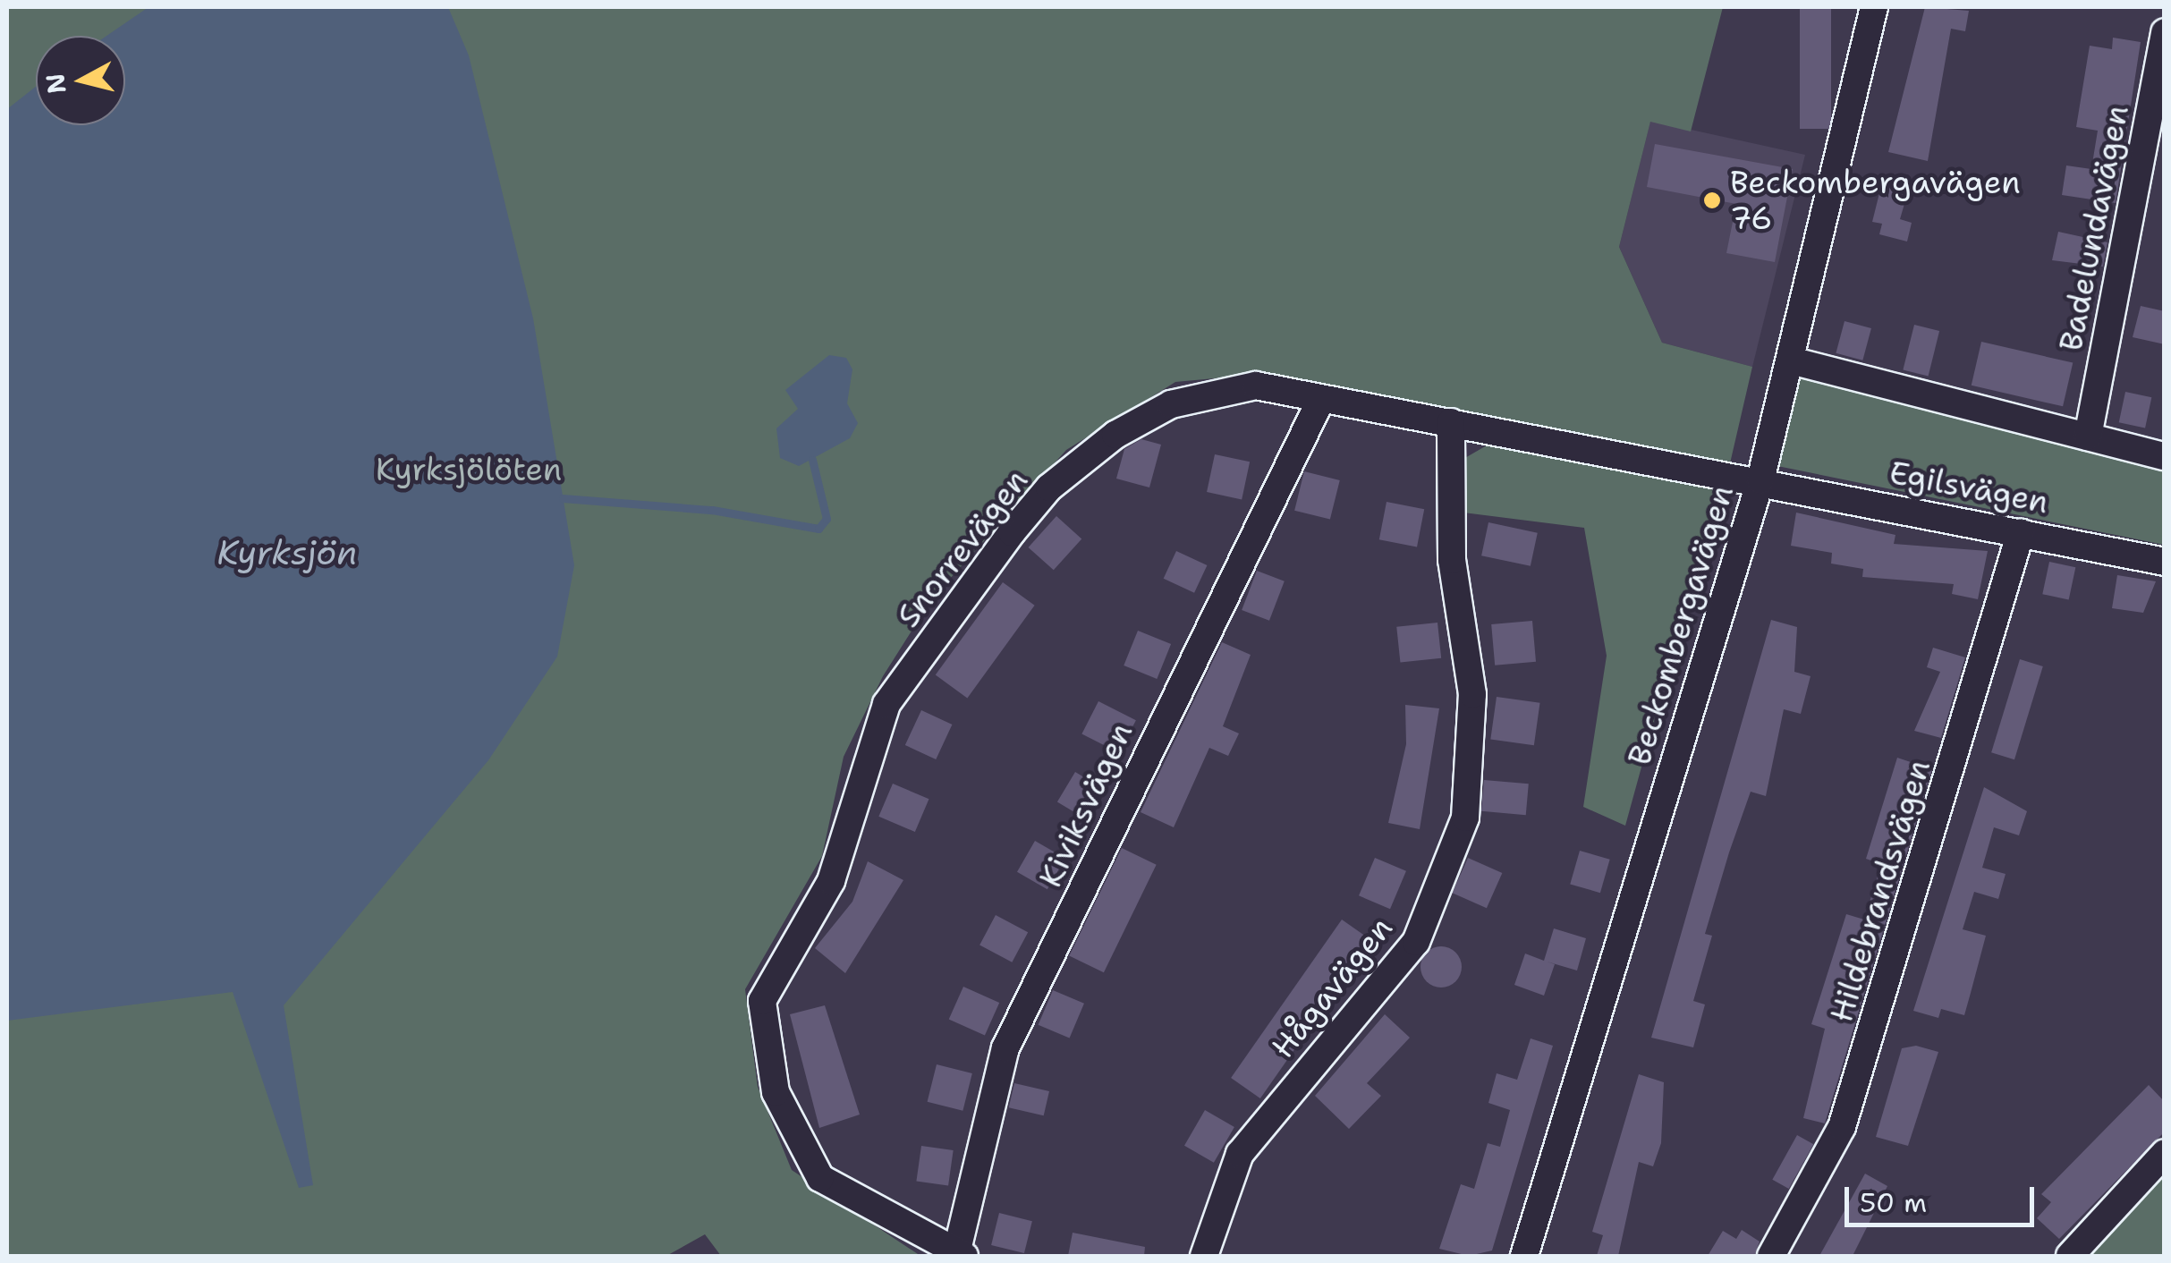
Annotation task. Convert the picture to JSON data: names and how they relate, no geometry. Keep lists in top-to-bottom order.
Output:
{
  "streets": {
    "street": [
      "Badelundavägen",
      "Egilsvägen",
      "Snorrevägen",
      "Beckombergavägen",
      "Kiviksvägen",
      "Hildebrandsvägen",
      "Hågavägen"
    ]
  },
  "crossings": [
    ["Egilsvägen", "Snorrevägen"],
    ["Egilsvägen", "Beckombergavägen"],
    ["Egilsvägen", "Hildebrandsvägen"],
    ["Snorrevägen", "Beckombergavägen"],
    ["Snorrevägen", "Kiviksvägen"],
    ["Snorrevägen", "Hågavägen"]
  ],
  "water": ["Kyrksjön"],
  "parks": ["Kyrksjölöten"],
  "places": ["Beckombergavägen 76"],
  "scale_bar": "50 m",
  "north": "left"
}
